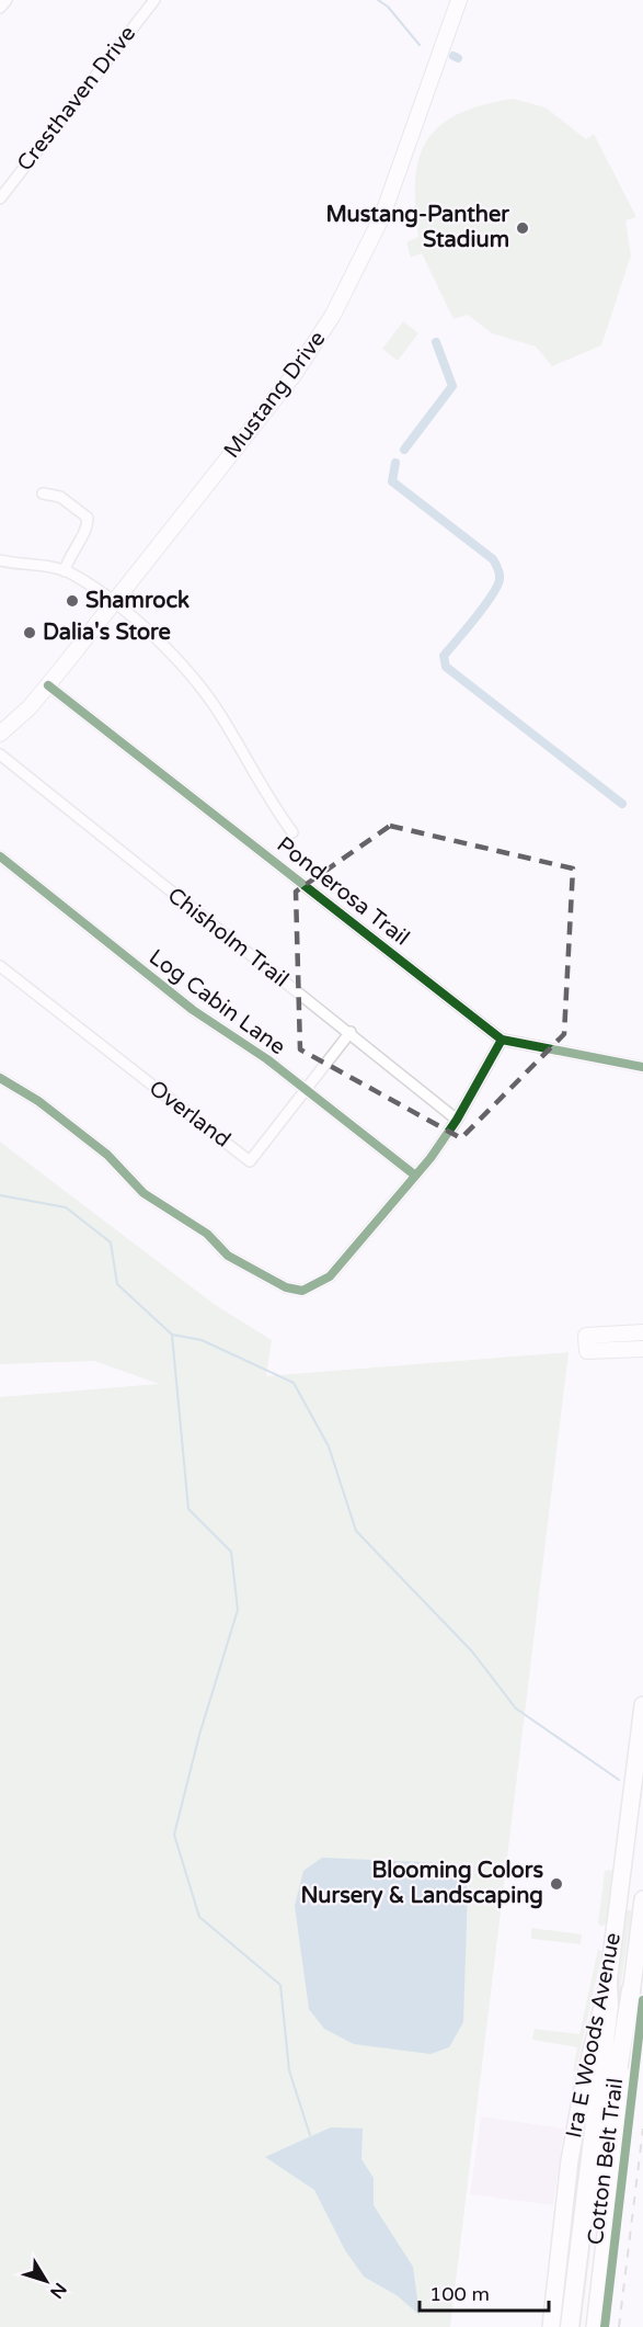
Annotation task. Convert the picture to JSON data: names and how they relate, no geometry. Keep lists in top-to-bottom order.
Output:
{
  "streets": {
    "main road": ["Mustang Drive", "Ira E Woods Avenue"],
    "street": [
      "Cresthaven Drive",
      "Ponderosa Trail",
      "Chisholm Trail",
      "Log Cabin Lane",
      "Overland"
    ],
    "cycle path": ["Cotton Belt Trail"]
  },
  "crossings": [
    ["Mustang Drive", "Ponderosa Trail"],
    ["Chisholm Trail", "Overland"],
    ["Log Cabin Lane", "Overland"]
  ],
  "places": [
    "Mustang-Panther Stadium",
    "Shamrock",
    "Dalia's Store",
    "Blooming Colors Nursery & Landscaping"
  ],
  "scale_bar": "100 m",
  "north": "bottom right"
}
